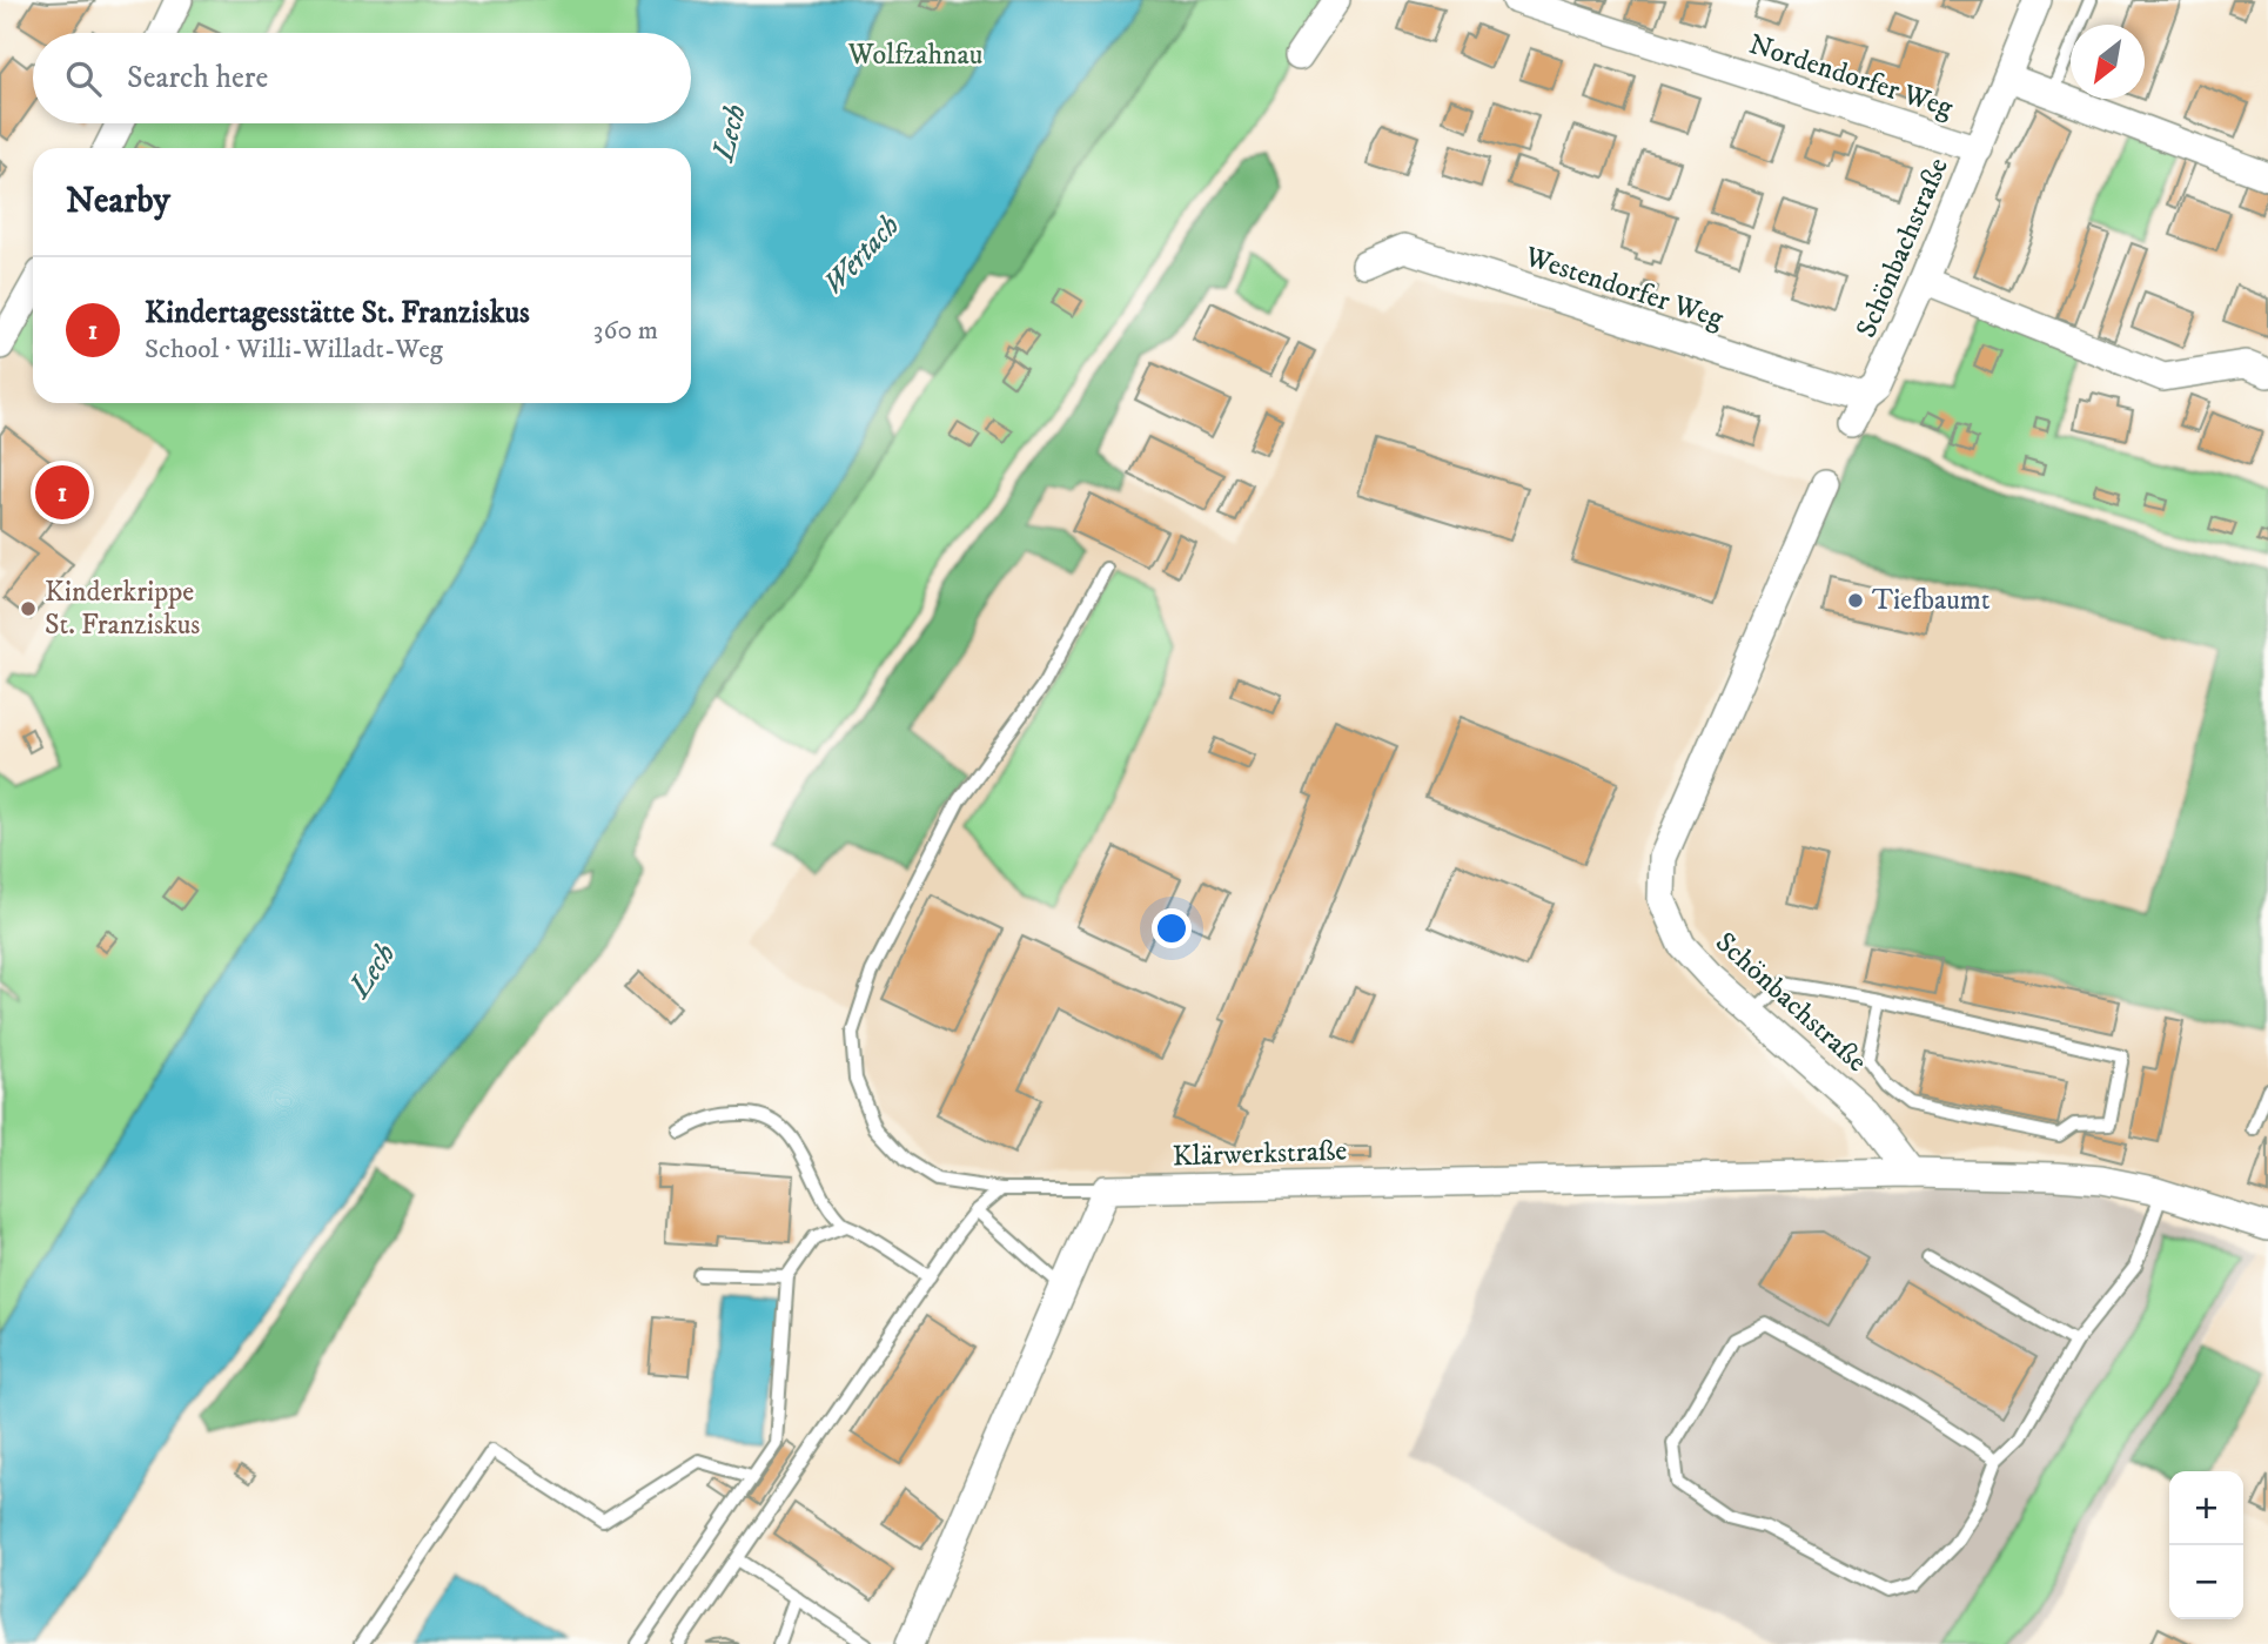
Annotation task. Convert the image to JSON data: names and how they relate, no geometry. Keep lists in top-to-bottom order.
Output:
{
  "streets": {
    "street": [
      "Nordendorfer Weg",
      "Schönbachstraße",
      "Westendorfer Weg",
      "Klärwerkstraße"
    ]
  },
  "crossings": [
    ["Nordendorfer Weg", "Schönbachstraße"],
    ["Schönbachstraße", "Westendorfer Weg"],
    ["Schönbachstraße", "Klärwerkstraße"]
  ],
  "water": ["Lech", "Wertach"],
  "parks": ["Wolfzahnau"],
  "places": ["Tiefbaumt", "Kinderkrippe St. Franziskus"],
  "north": "bottom left",
  "page": {
    "search": "Search here",
    "heading": "Nearby",
    "list": [
      {
        "mark": "1",
        "name": "Kindertagesstätte St. Franziskus",
        "note": "School · Willi-Willadt-Weg",
        "value": "360 m"
      }
    ],
    "pins": "1",
    "map_buttons": ["+", "−"]
  }
}
